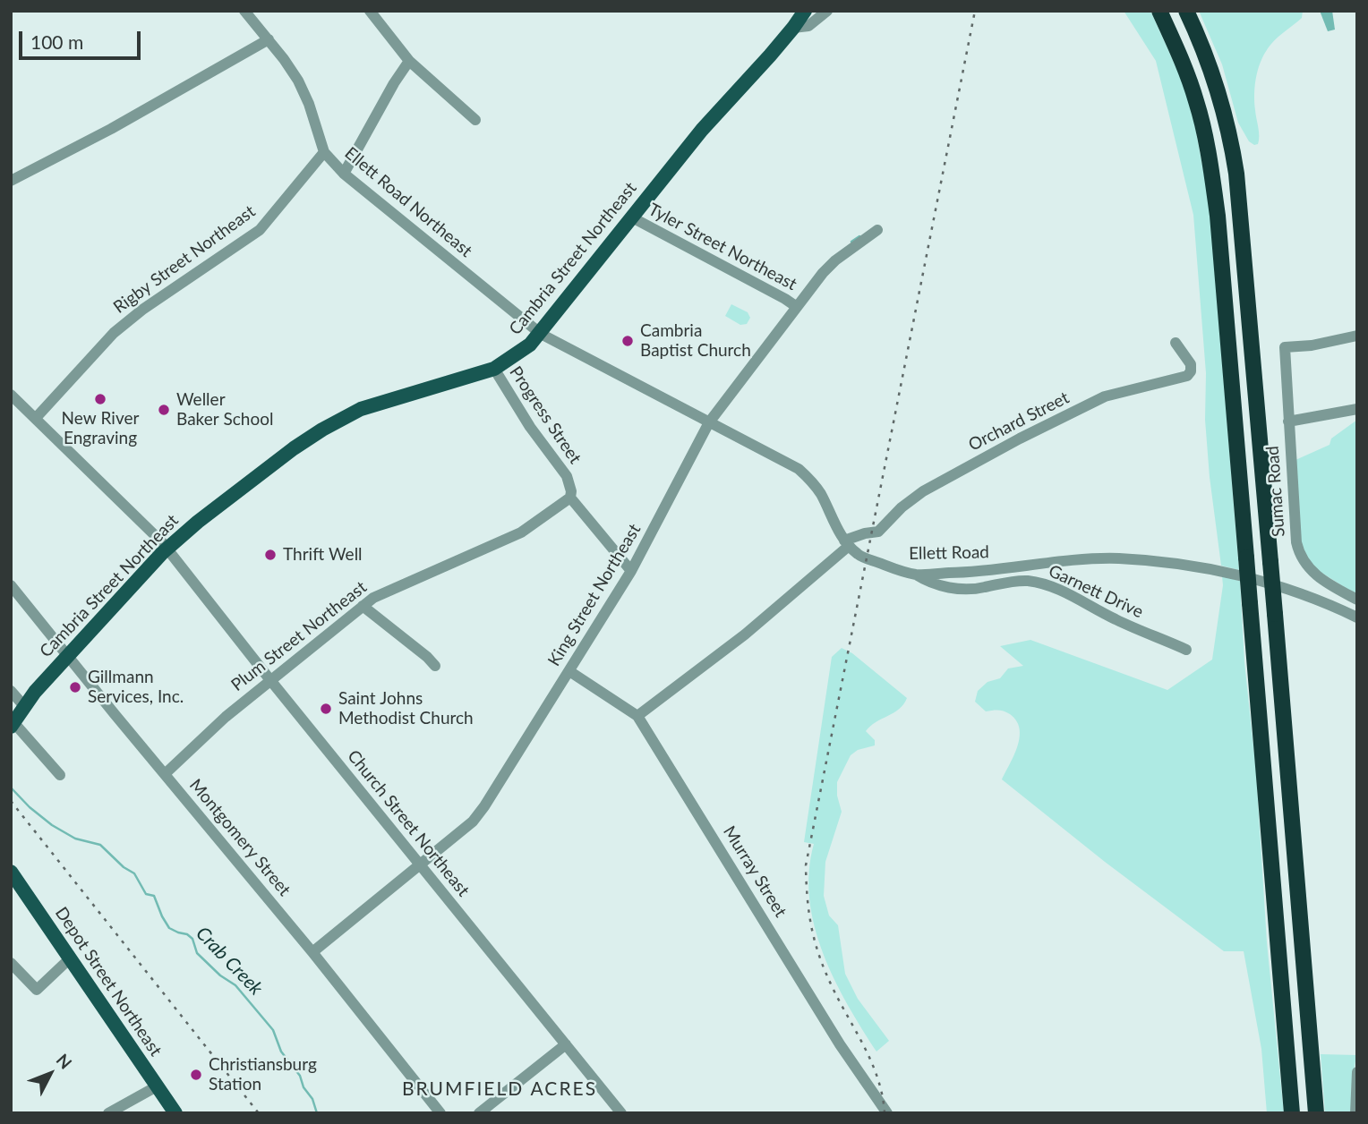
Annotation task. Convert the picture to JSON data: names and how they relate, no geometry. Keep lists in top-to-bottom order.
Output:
{
  "streets": {
    "main road": ["Cambria Street Northeast", "Depot Street Northeast"],
    "street": [
      "Ellett Road Northeast",
      "Tyler Street Northeast",
      "Rigby Street Northeast",
      "Progress Street",
      "Orchard Street",
      "Sumac Road",
      "Ellett Road",
      "Garnett Drive",
      "King Street Northeast",
      "Plum Street Northeast",
      "Church Street Northeast",
      "Montgomery Street",
      "Murray Street"
    ]
  },
  "crossings": [
    ["Ellett Road Northeast", "Cambria Street Northeast"],
    ["Ellett Road Northeast", "Rigby Street Northeast"],
    ["Tyler Street Northeast", "Cambria Street Northeast"],
    ["Tyler Street Northeast", "King Street Northeast"],
    ["Cambria Street Northeast", "Progress Street"],
    ["Cambria Street Northeast", "Church Street Northeast"],
    ["Cambria Street Northeast", "Montgomery Street"],
    ["Rigby Street Northeast", "Church Street Northeast"],
    ["Progress Street", "King Street Northeast"],
    ["Progress Street", "Plum Street Northeast"],
    ["Orchard Street", "Ellett Road"],
    ["Orchard Street", "Murray Street"],
    ["Ellett Road", "Garnett Drive"],
    ["King Street Northeast", "Church Street Northeast"],
    ["King Street Northeast", "Montgomery Street"],
    ["King Street Northeast", "Murray Street"],
    ["Plum Street Northeast", "Church Street Northeast"],
    ["Plum Street Northeast", "Montgomery Street"]
  ],
  "districts": ["BRUMFIELD ACRES"],
  "water": ["Crab Creek"],
  "places": [
    "Cambria Baptist Church",
    "New River Engraving",
    "Weller Baker School",
    "Thrift Well",
    "Gillmann Services, Inc.",
    "Saint Johns Methodist Church",
    "Christiansburg Station"
  ],
  "scale_bar": "100 m",
  "north": "top right"
}
